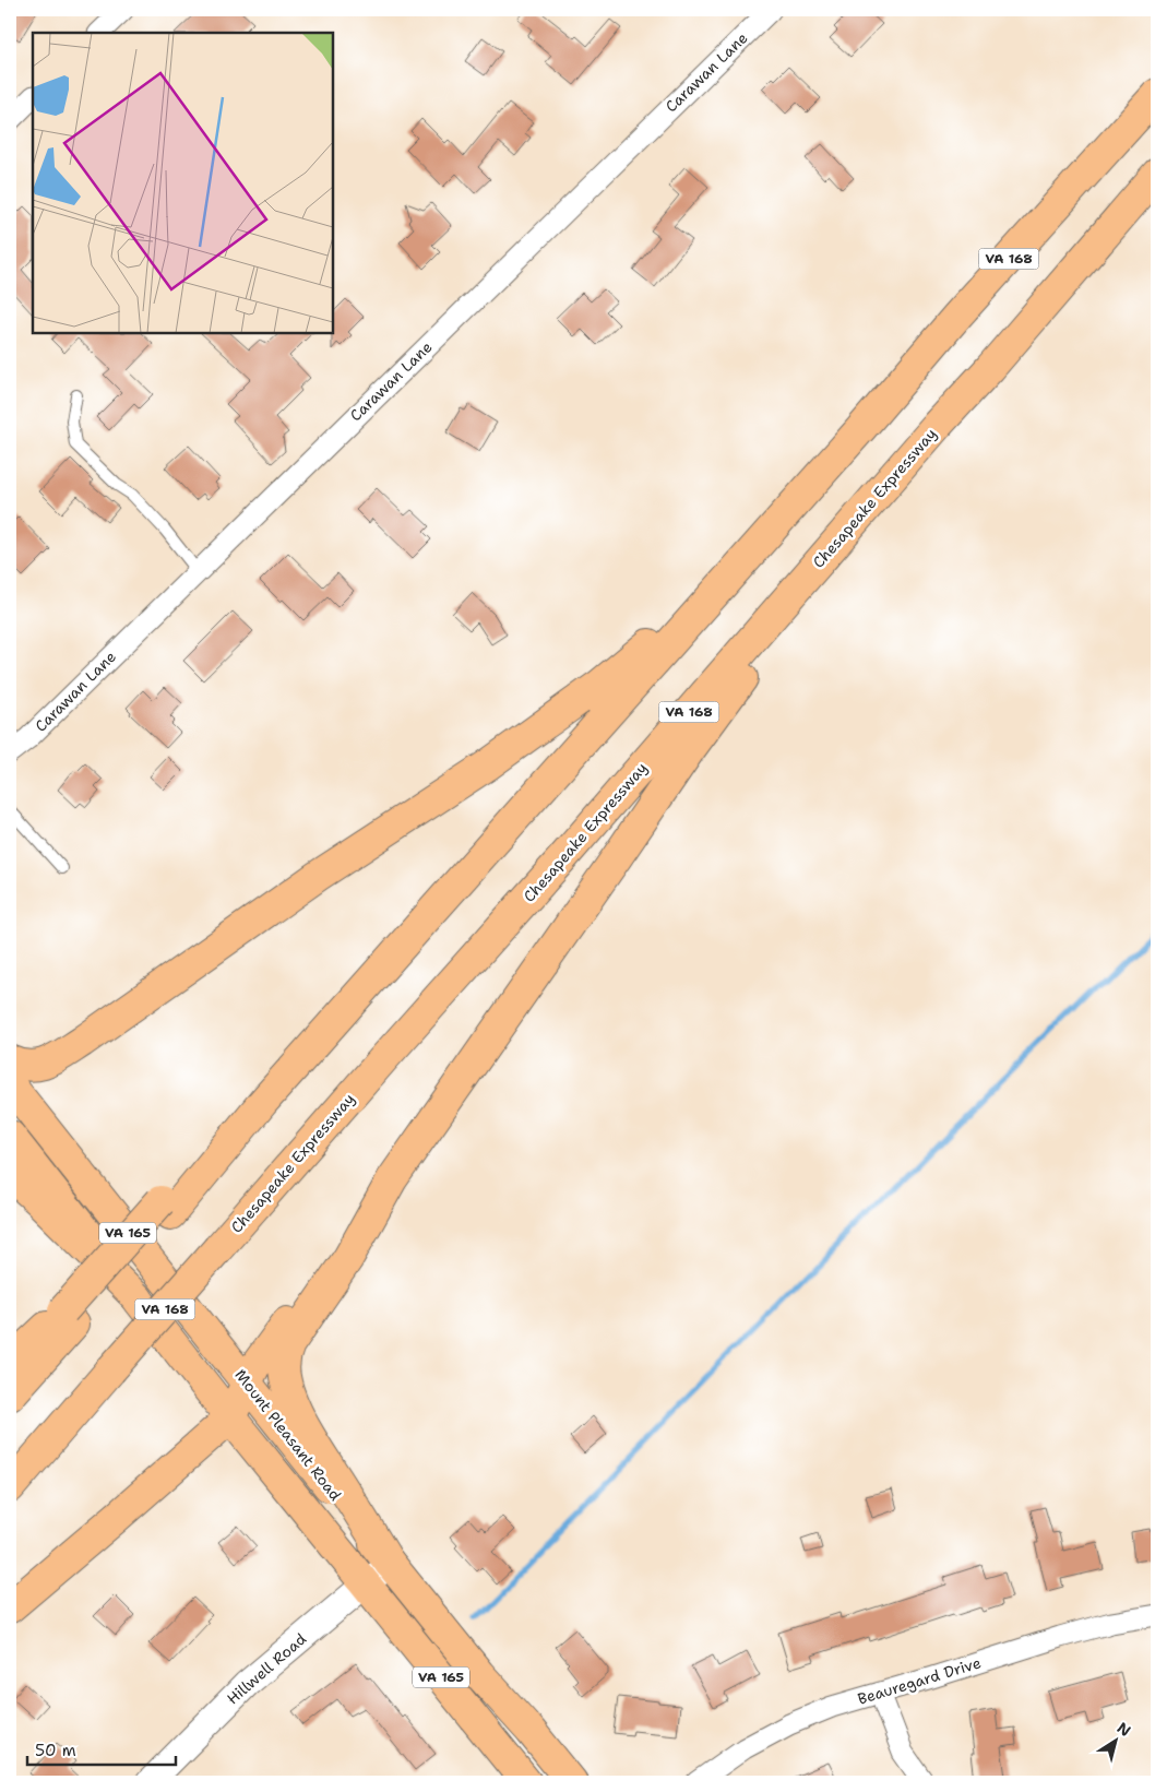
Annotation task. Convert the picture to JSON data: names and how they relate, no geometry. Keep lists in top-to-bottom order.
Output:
{
  "streets": {
    "main road": [
      "VA 168",
      "Chesapeake Expressway",
      "VA 165",
      "Mount Pleasant Road"
    ],
    "street": ["Carawan Lane", "Hillwell Road", "Beauregard Drive"]
  },
  "crossings": [
    ["VA 165", "Hillwell Road"],
    ["Mount Pleasant Road", "Hillwell Road"]
  ],
  "scale_bar": "50 m",
  "north": "top right"
}
